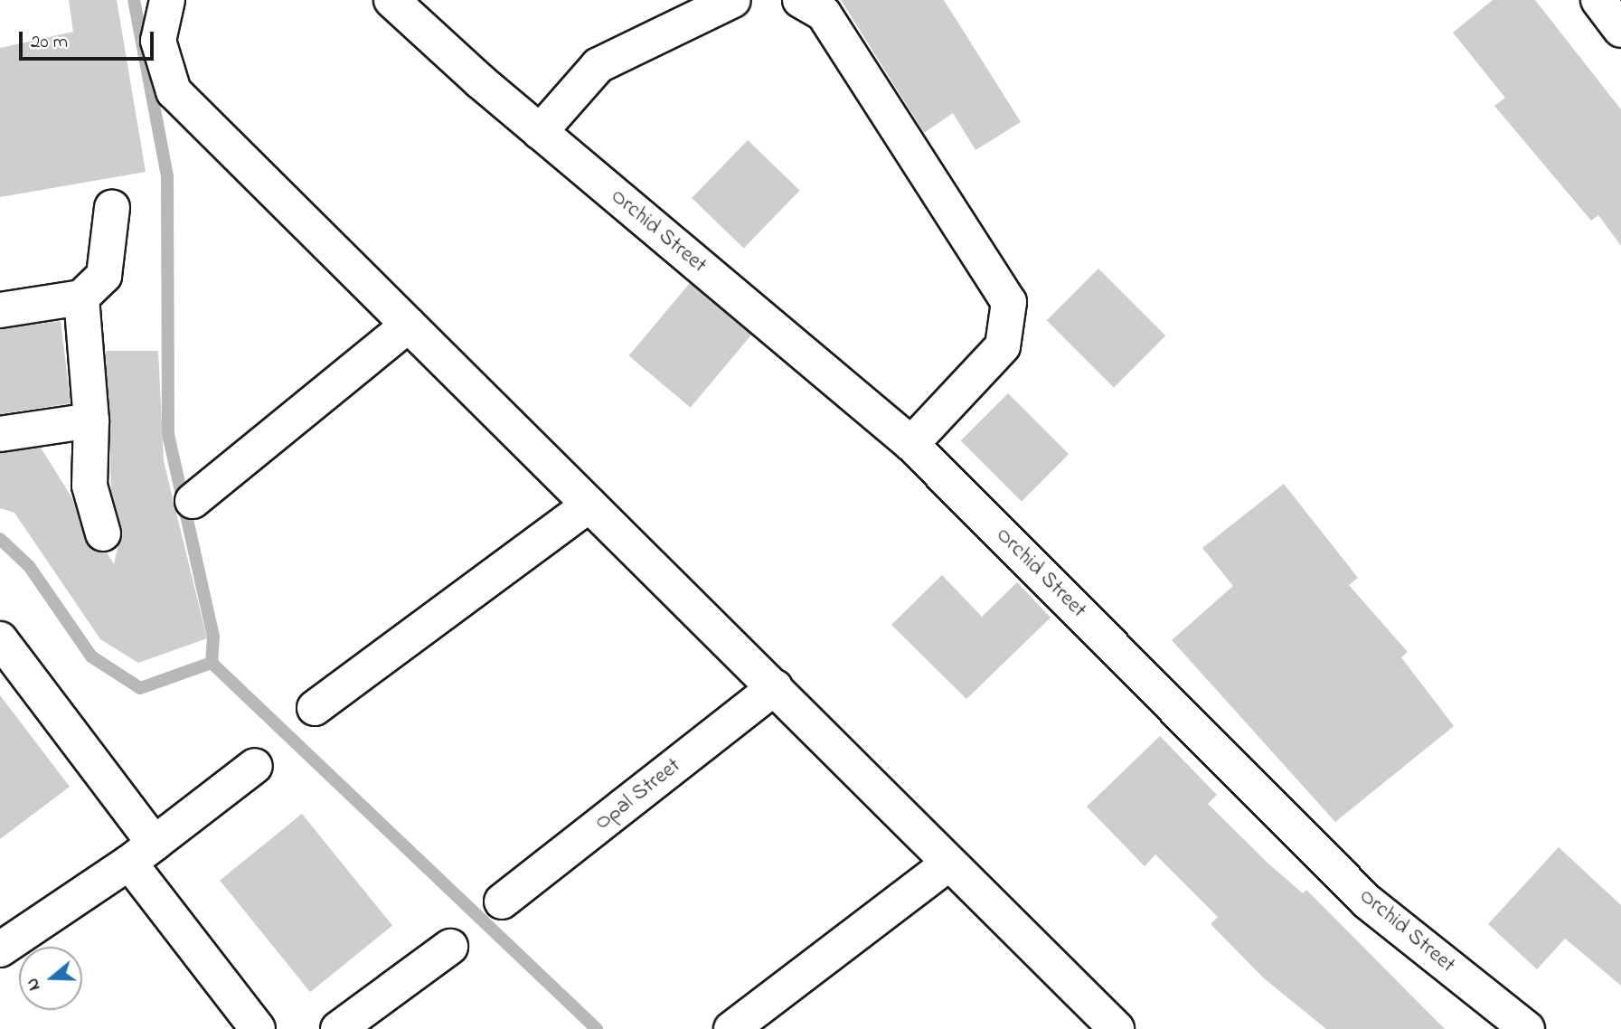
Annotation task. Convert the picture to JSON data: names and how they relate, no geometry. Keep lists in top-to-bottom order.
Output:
{
  "streets": {
    "street": ["Orchid Street", "Opal Street"]
  },
  "scale_bar": "20 m",
  "north": "left"
}
